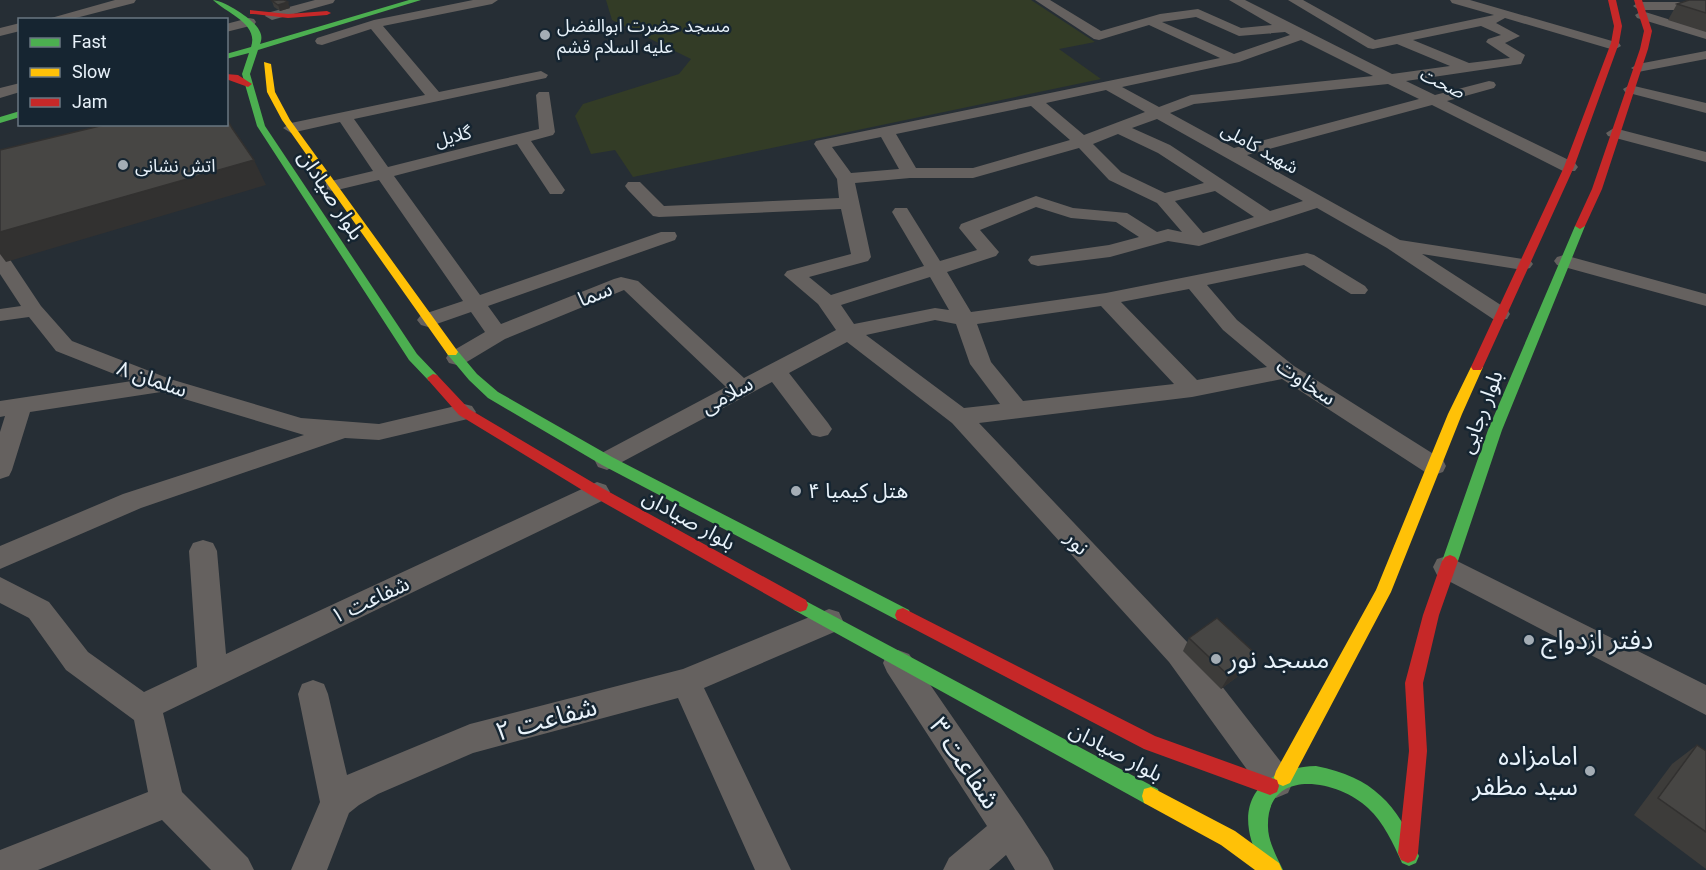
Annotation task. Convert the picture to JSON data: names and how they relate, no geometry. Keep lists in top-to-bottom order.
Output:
{
  "streets": {
    "main road": ["بلوار صیادان", "بلوار رجایی"],
    "street": [
      "صحت",
      "گلایل",
      "شهید کاملی",
      "سما",
      "سلمان ۸",
      "سخاوت",
      "سلامی",
      "نور",
      "شفاعت ۱",
      "شفاعت ۲",
      "شفاعت ۳"
    ]
  },
  "crossings": [
    ["صحت", "بلوار رجایی"],
    ["گلایل", "بلوار صیادان"],
    ["شهید کاملی", "بلوار رجایی"],
    ["بلوار صیادان", "سما"],
    ["بلوار صیادان", "سلمان ۸"],
    ["بلوار صیادان", "سلامی"],
    ["بلوار صیادان", "بلوار رجایی"],
    ["بلوار صیادان", "نور"],
    ["بلوار صیادان", "شفاعت ۱"],
    ["بلوار صیادان", "شفاعت ۲"],
    ["بلوار صیادان", "شفاعت ۳"],
    ["سما", "سلامی"],
    ["سخاوت", "سلامی"],
    ["سخاوت", "بلوار رجایی"],
    ["سلامی", "نور"],
    ["بلوار رجایی", "نور"]
  ],
  "places": [
    "مسجد حضرت ابوالفضل علیه السلام قشم",
    "اتش نشانى",
    "هتل کیمیا ۴",
    "دفتر ازدواج",
    "مسجد نور",
    "امامزاده سید مظفر"
  ],
  "legend": ["Fast", "Slow", "Jam"]
}
